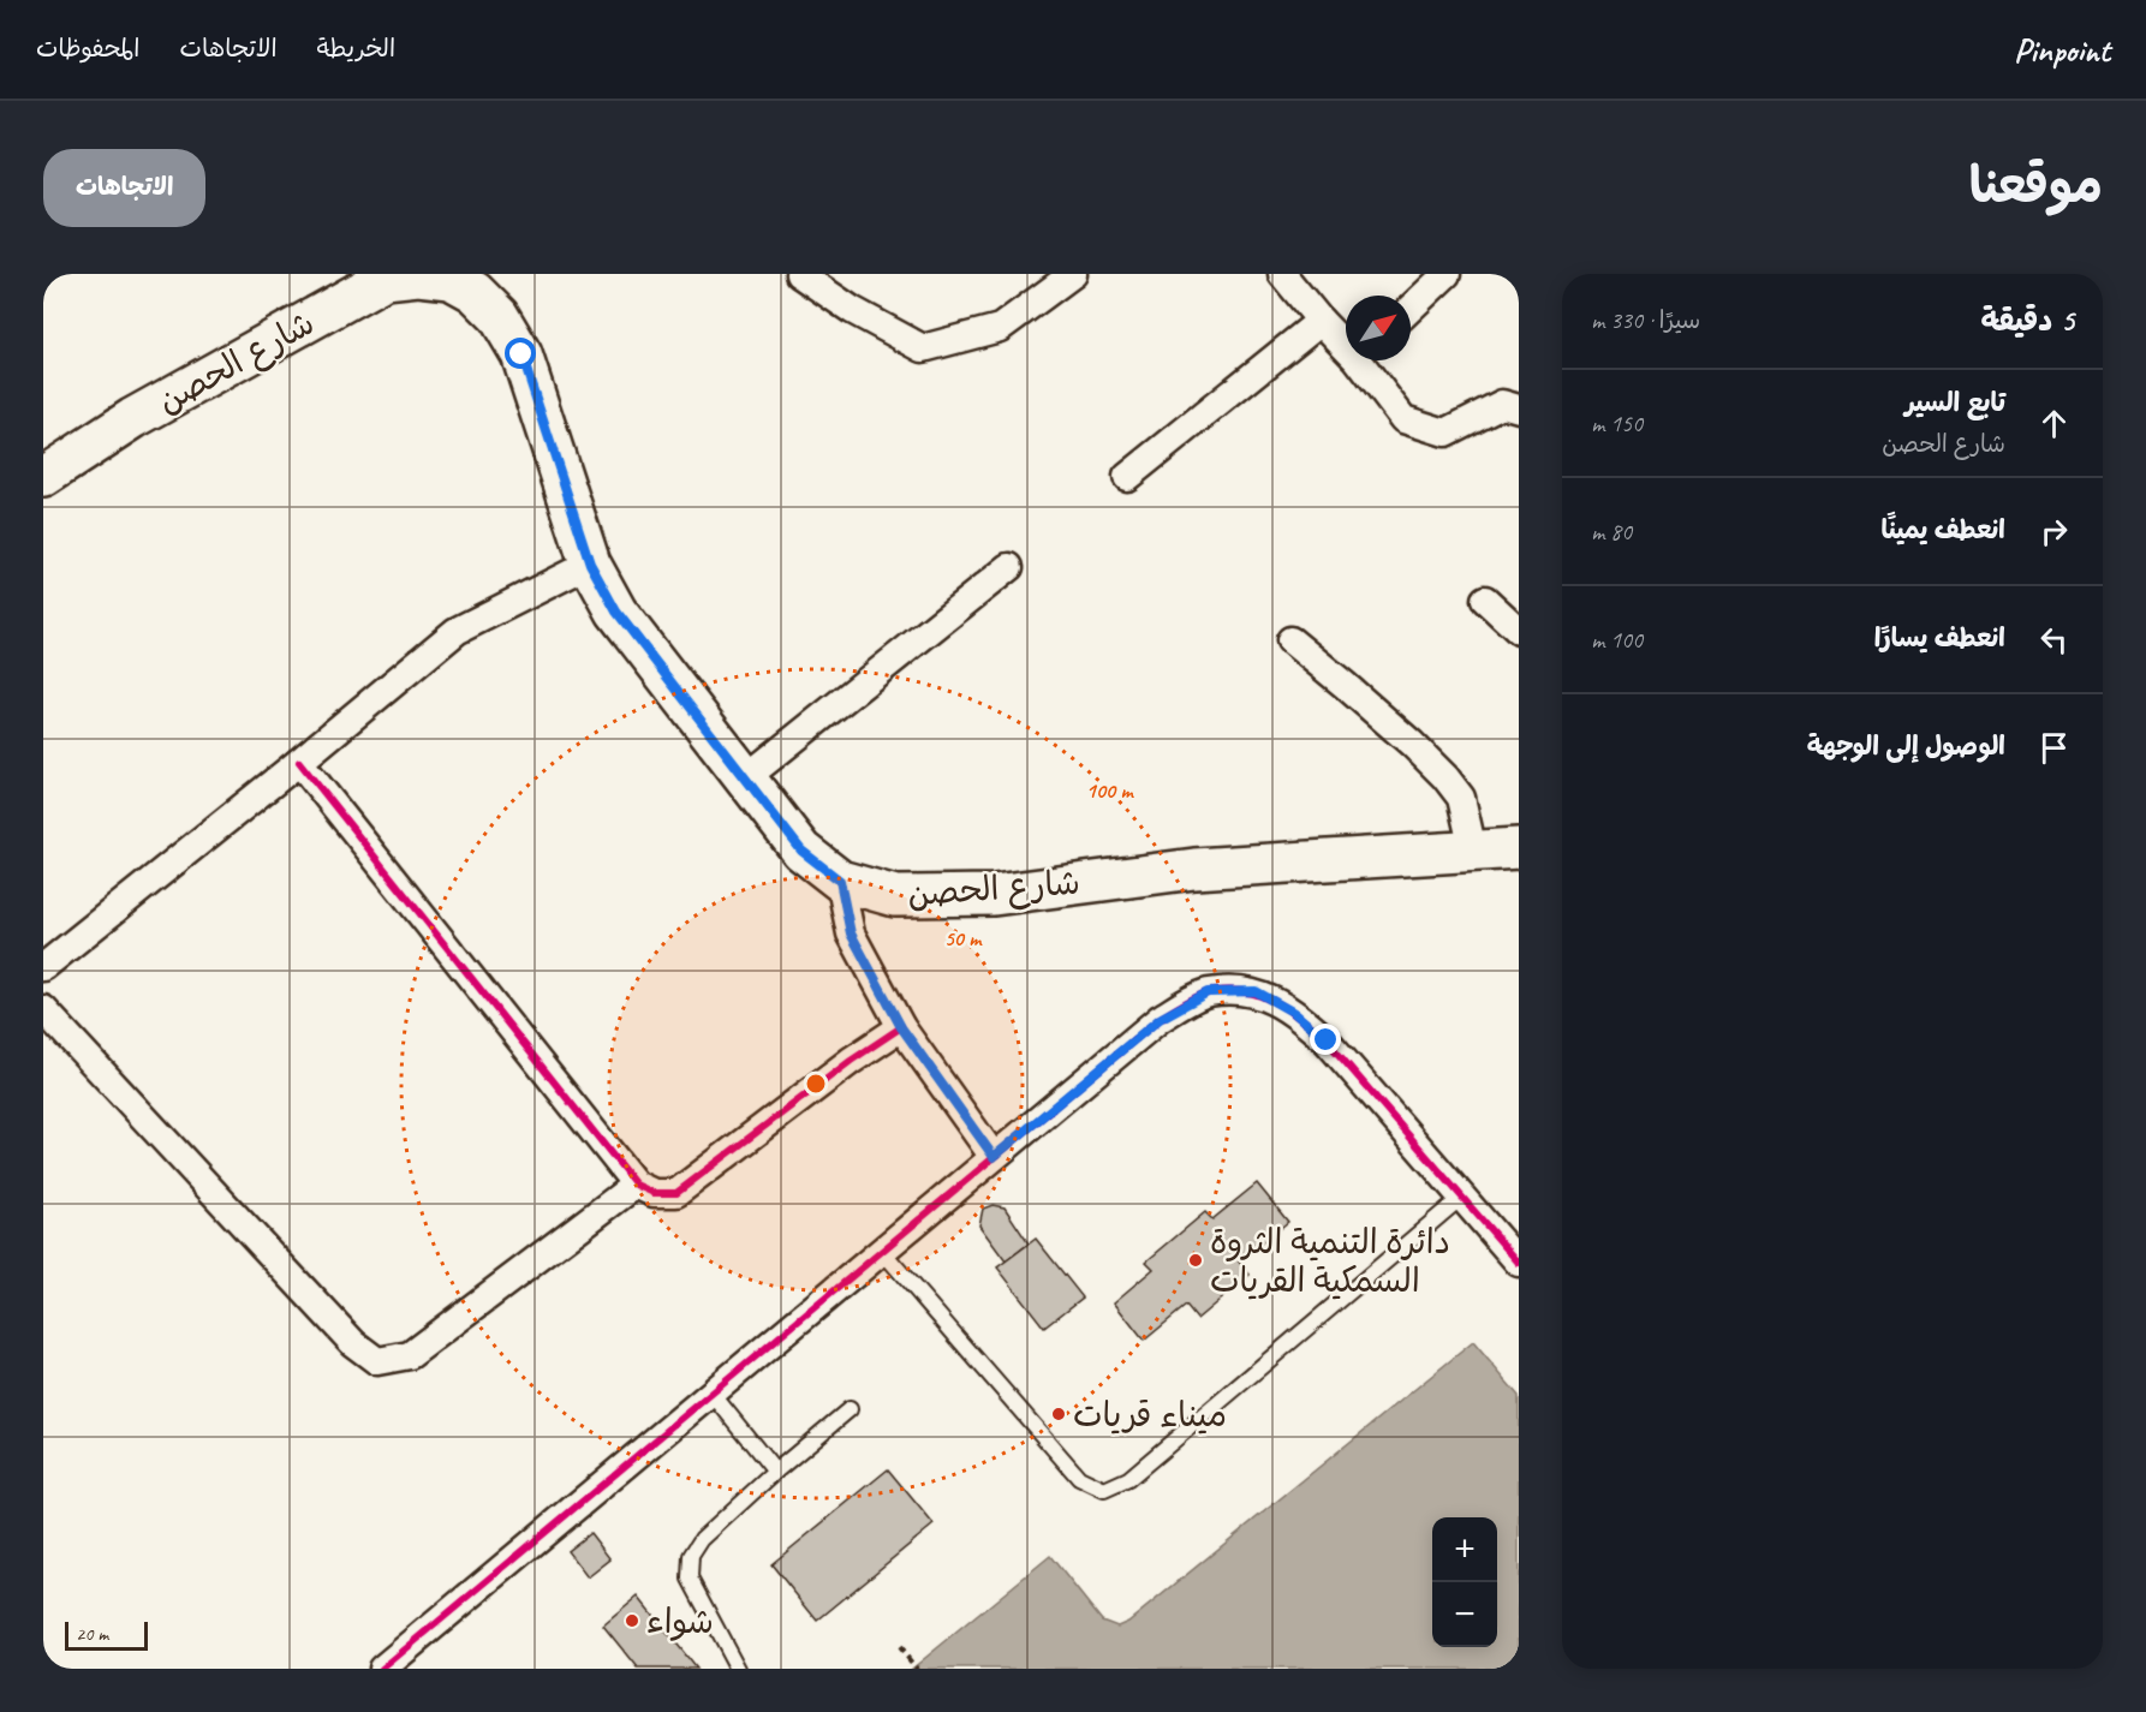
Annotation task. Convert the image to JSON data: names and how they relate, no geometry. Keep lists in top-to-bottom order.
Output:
{
  "streets": {
    "main road": ["شارع الحصن"]
  },
  "places": ["دائرة التنمية الثروة السمكية القريات", "ميناء قريات", "شواء"],
  "scale_bar": "20 m",
  "north": "top right",
  "page": {
    "header": "Pinpoint",
    "nav": ["الخريطة", "الاتجاهات", "المحفوظات"],
    "title": "موقعنا",
    "buttons": "الاتجاهات",
    "heading": ["5 دقيقة", "سيرًا · 330 m"],
    "list": [
      ["تابع السير", "شارع الحصن", "150 m"],
      ["انعطف يمينًا", "80 m"],
      ["انعطف يسارًا", "100 m"],
      "الوصول إلى الوجهة"
    ],
    "map_buttons": ["+", "−"],
    "scale": "20 m"
  },
  "rings": ["100 m", "50 m"]
}
